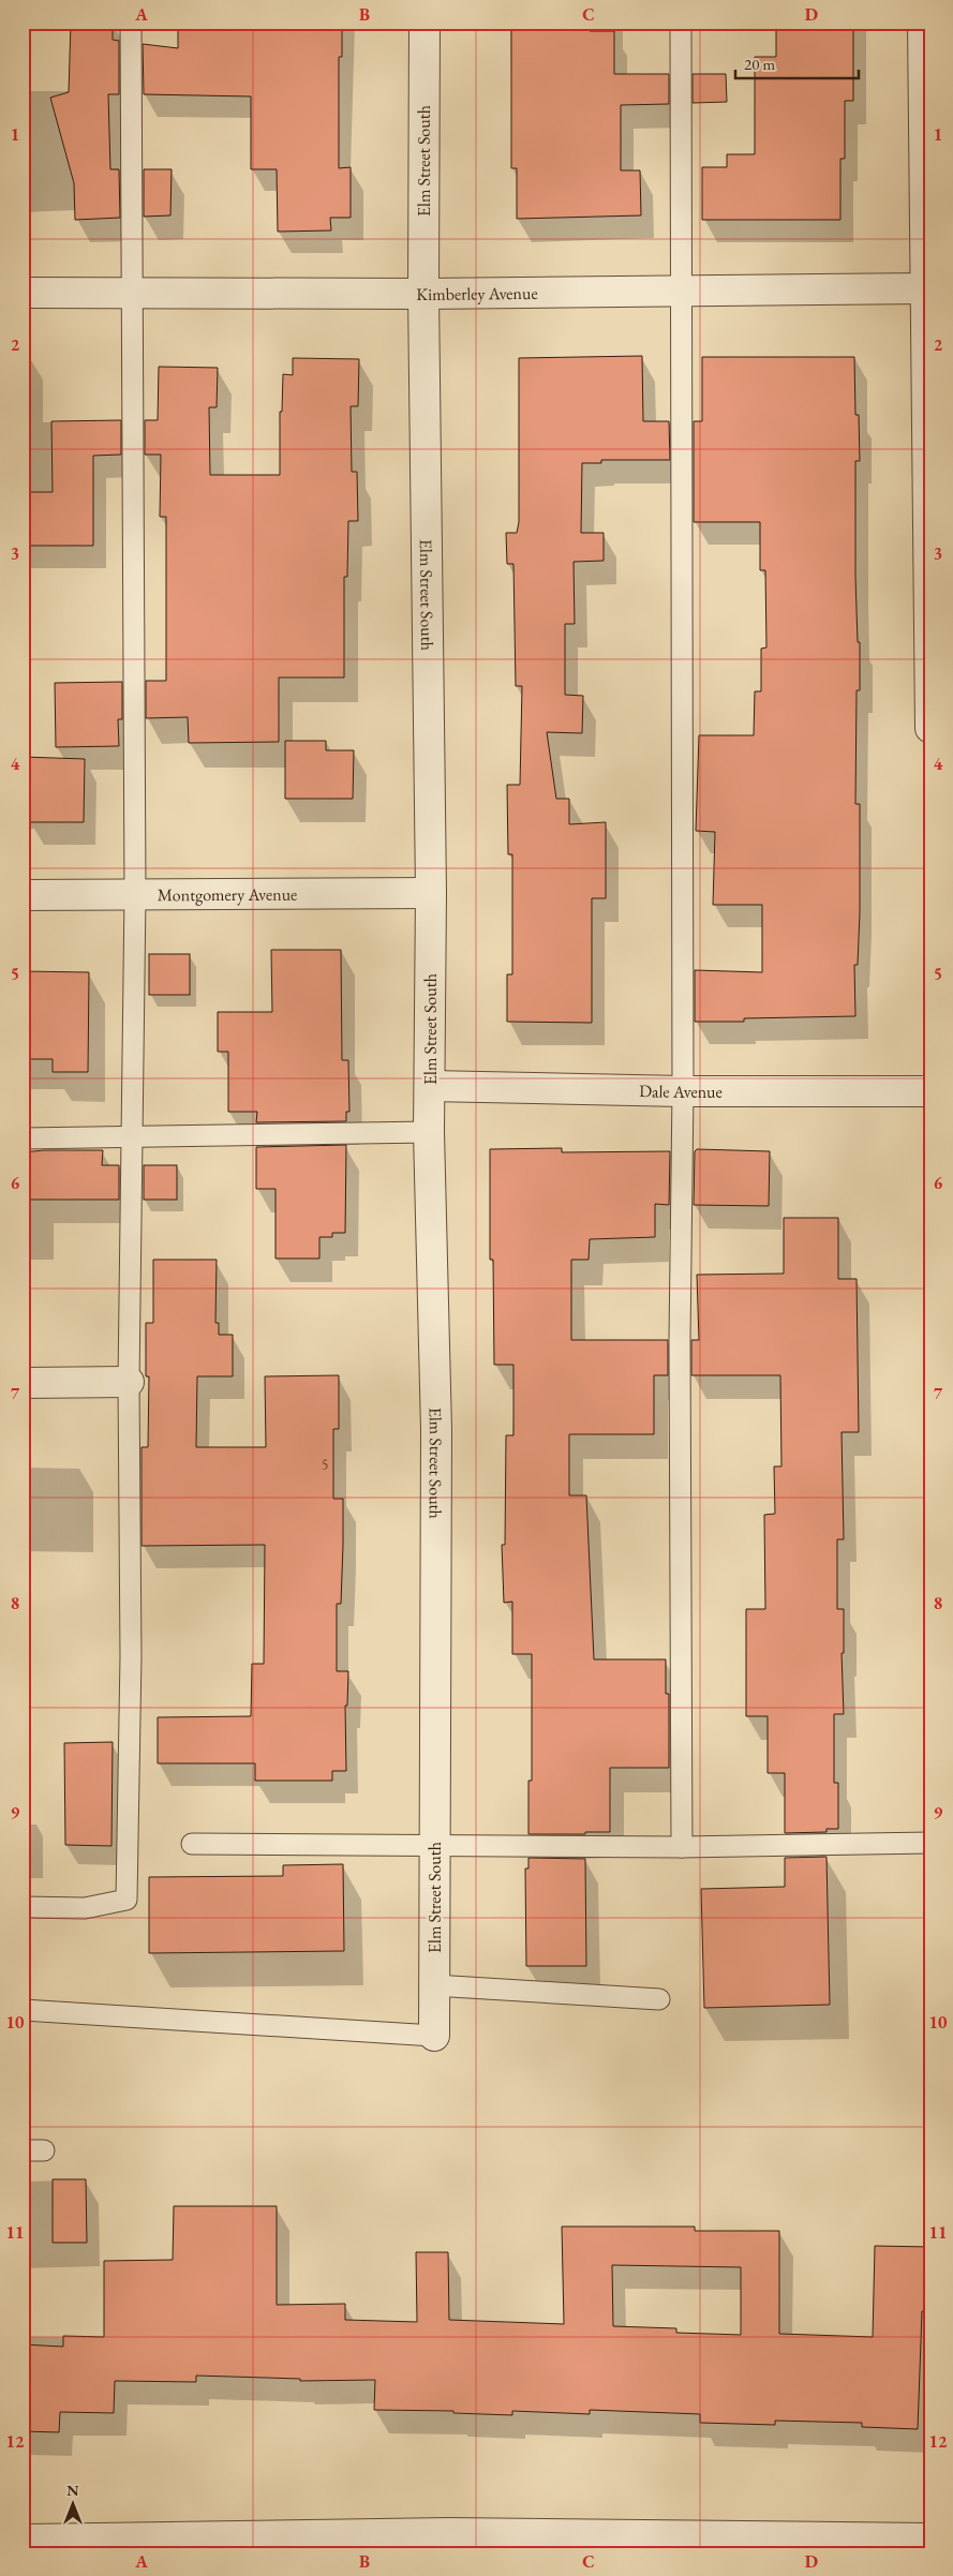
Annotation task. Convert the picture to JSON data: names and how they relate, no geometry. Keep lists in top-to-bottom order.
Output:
{
  "streets": {
    "street": [
      "Elm Street South",
      "Kimberley Avenue",
      "Montgomery Avenue",
      "Dale Avenue"
    ]
  },
  "crossings": [
    ["Elm Street South", "Kimberley Avenue"],
    ["Elm Street South", "Montgomery Avenue"],
    ["Elm Street South", "Dale Avenue"]
  ],
  "house_numbers": ["5"],
  "scale_bar": "20 m",
  "north": "top",
  "grid": {
    "columns": [
      "A",
      "B",
      "C",
      "D"
    ],
    "rows": [
      "1",
      "2",
      "3",
      "4",
      "5",
      "6",
      "7",
      "8",
      "9",
      "10",
      "11",
      "12"
    ]
  }
}
